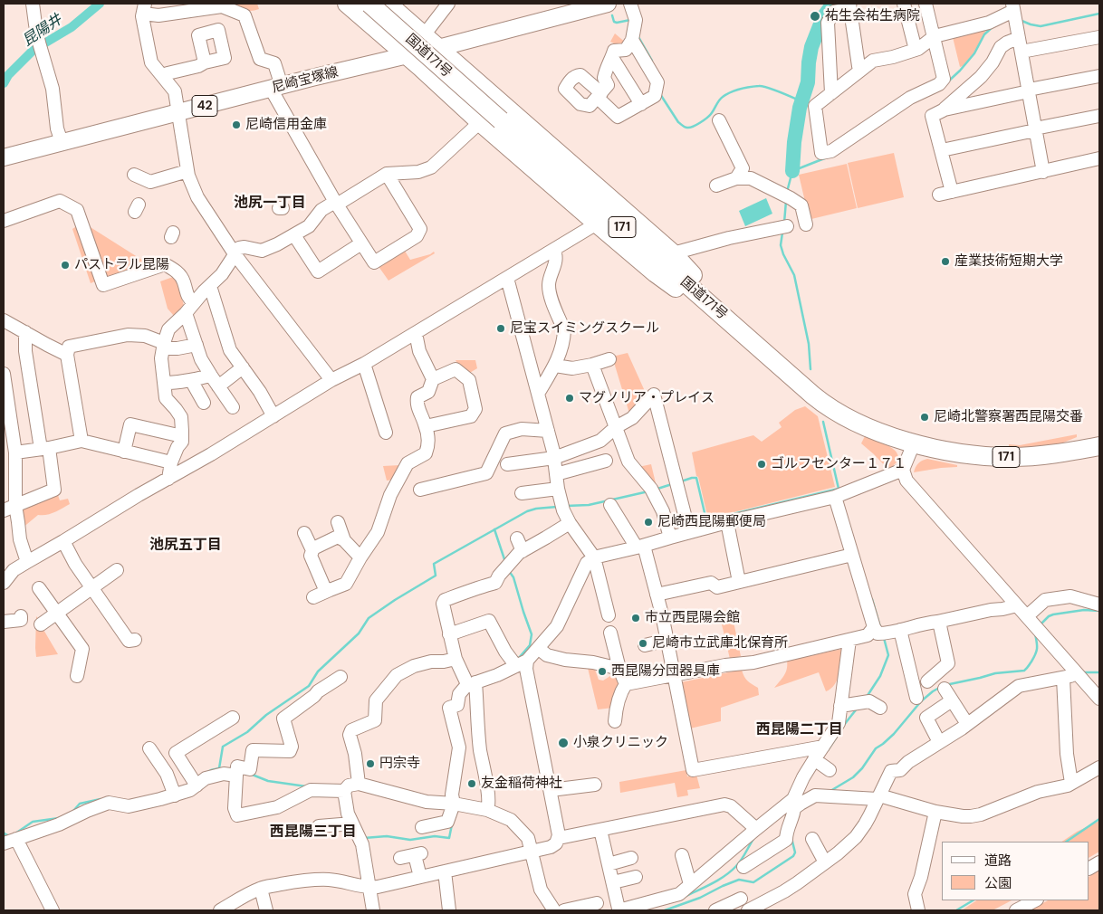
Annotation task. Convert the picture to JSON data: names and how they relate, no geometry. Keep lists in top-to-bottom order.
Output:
{
  "streets": {
    "highway": ["国道171号", "171"],
    "main road": ["尼崎宝塚線", "42"]
  },
  "districts": [
    "池尻一丁目",
    "池尻五丁目",
    "西昆陽二丁目",
    "西昆陽三丁目"
  ],
  "water": ["昆陽井"],
  "places": [
    "祐生会祐生病院",
    "尼崎信用金庫",
    "産業技術短期大学",
    "パストラル昆陽",
    "尼宝スイミングスクール",
    "マグノリア・プレイス",
    "尼崎北警察署西昆陽交番",
    "ゴルフセンター１７１",
    "尼崎西昆陽郵便局",
    "市立西昆陽会館",
    "尼崎市立武庫北保育所",
    "西昆陽分団器具庫",
    "小泉クリニック",
    "円宗寺",
    "友金稲荷神社"
  ],
  "legend": ["道路", "公園"]
}
